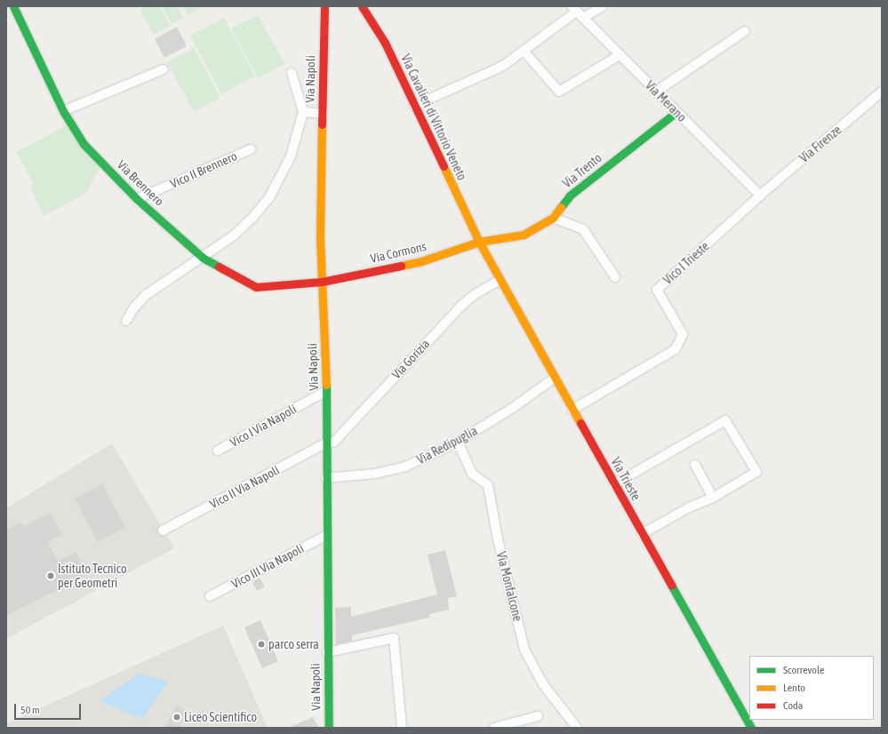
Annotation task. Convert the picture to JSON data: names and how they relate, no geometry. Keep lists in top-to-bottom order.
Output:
{
  "streets": {
    "street": [
      "Via Napoli",
      "Via Merano",
      "Via Cavalieri di Vittorio Veneto",
      "Via Firenze",
      "Vico II Brennero",
      "Via Trento",
      "Via Brennero",
      "Via Cormons",
      "Vico I Trieste",
      "Via Gorizia",
      "Vico I Via Napoli",
      "Via Redipuglia",
      "Via Trieste",
      "Vico II Via Napoli",
      "Vico III Via Napoli",
      "Via Monfalcone"
    ]
  },
  "crossings": [
    ["Via Napoli", "Via Brennero"],
    ["Via Napoli", "Via Cormons"],
    ["Via Napoli", "Via Gorizia"],
    ["Via Napoli", "Vico I Via Napoli"],
    ["Via Napoli", "Via Redipuglia"],
    ["Via Napoli", "Vico II Via Napoli"],
    ["Via Napoli", "Vico III Via Napoli"],
    ["Via Merano", "Via Firenze"],
    ["Via Merano", "Via Trento"],
    ["Via Merano", "Vico I Trieste"],
    ["Via Cavalieri di Vittorio Veneto", "Via Trento"],
    ["Via Cavalieri di Vittorio Veneto", "Via Cormons"],
    ["Via Cavalieri di Vittorio Veneto", "Via Trieste"],
    ["Via Firenze", "Vico I Trieste"],
    ["Vico II Brennero", "Via Brennero"],
    ["Via Trento", "Via Cormons"],
    ["Via Trento", "Via Trieste"],
    ["Via Brennero", "Via Cormons"],
    ["Via Cormons", "Via Trieste"],
    ["Vico I Trieste", "Via Trieste"],
    ["Via Gorizia", "Via Trieste"],
    ["Via Gorizia", "Vico II Via Napoli"],
    ["Via Redipuglia", "Via Trieste"],
    ["Via Redipuglia", "Via Monfalcone"]
  ],
  "places": ["Istituto Tecnico per Geometri", "parco serra", "Liceo Scientifico"],
  "legend": ["Scorrevole", "Lento", "Coda"],
  "scale_bar": "50 m"
}
